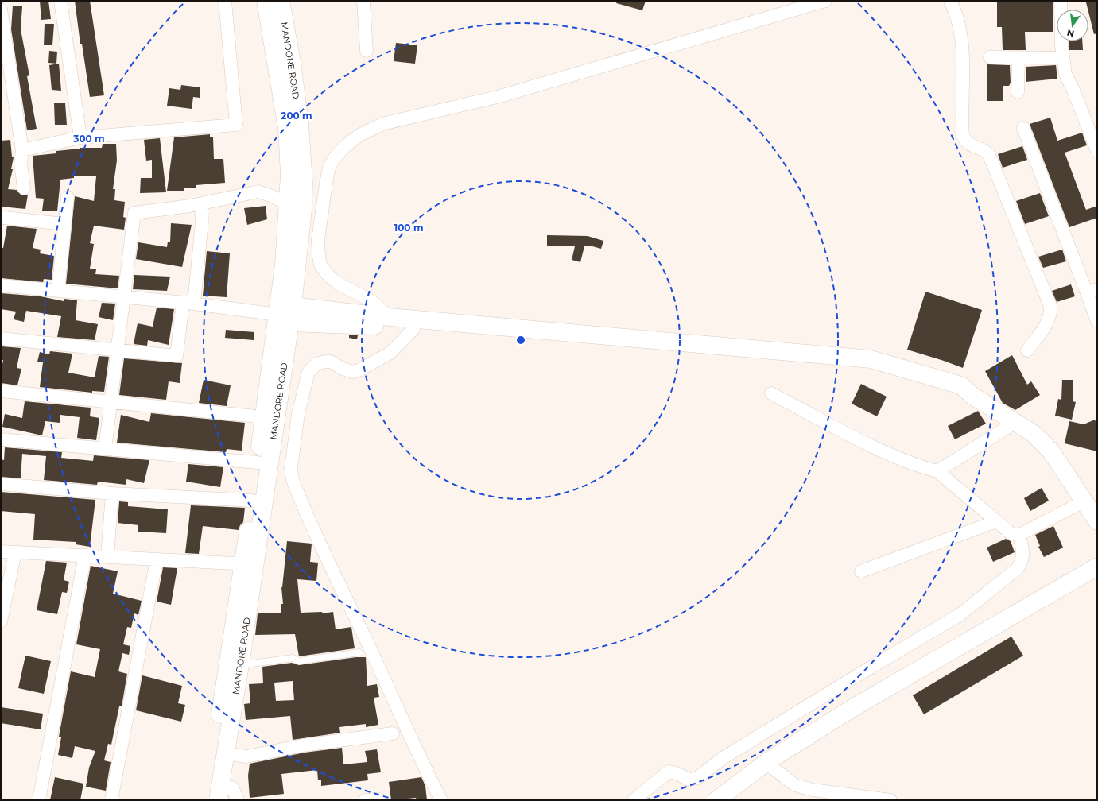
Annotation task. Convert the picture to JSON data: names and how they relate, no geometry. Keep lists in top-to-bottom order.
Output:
{
  "streets": {
    "main road": ["MANDORE ROAD"]
  },
  "north": "bottom",
  "rings": ["200 m", "300 m", "100 m"]
}
